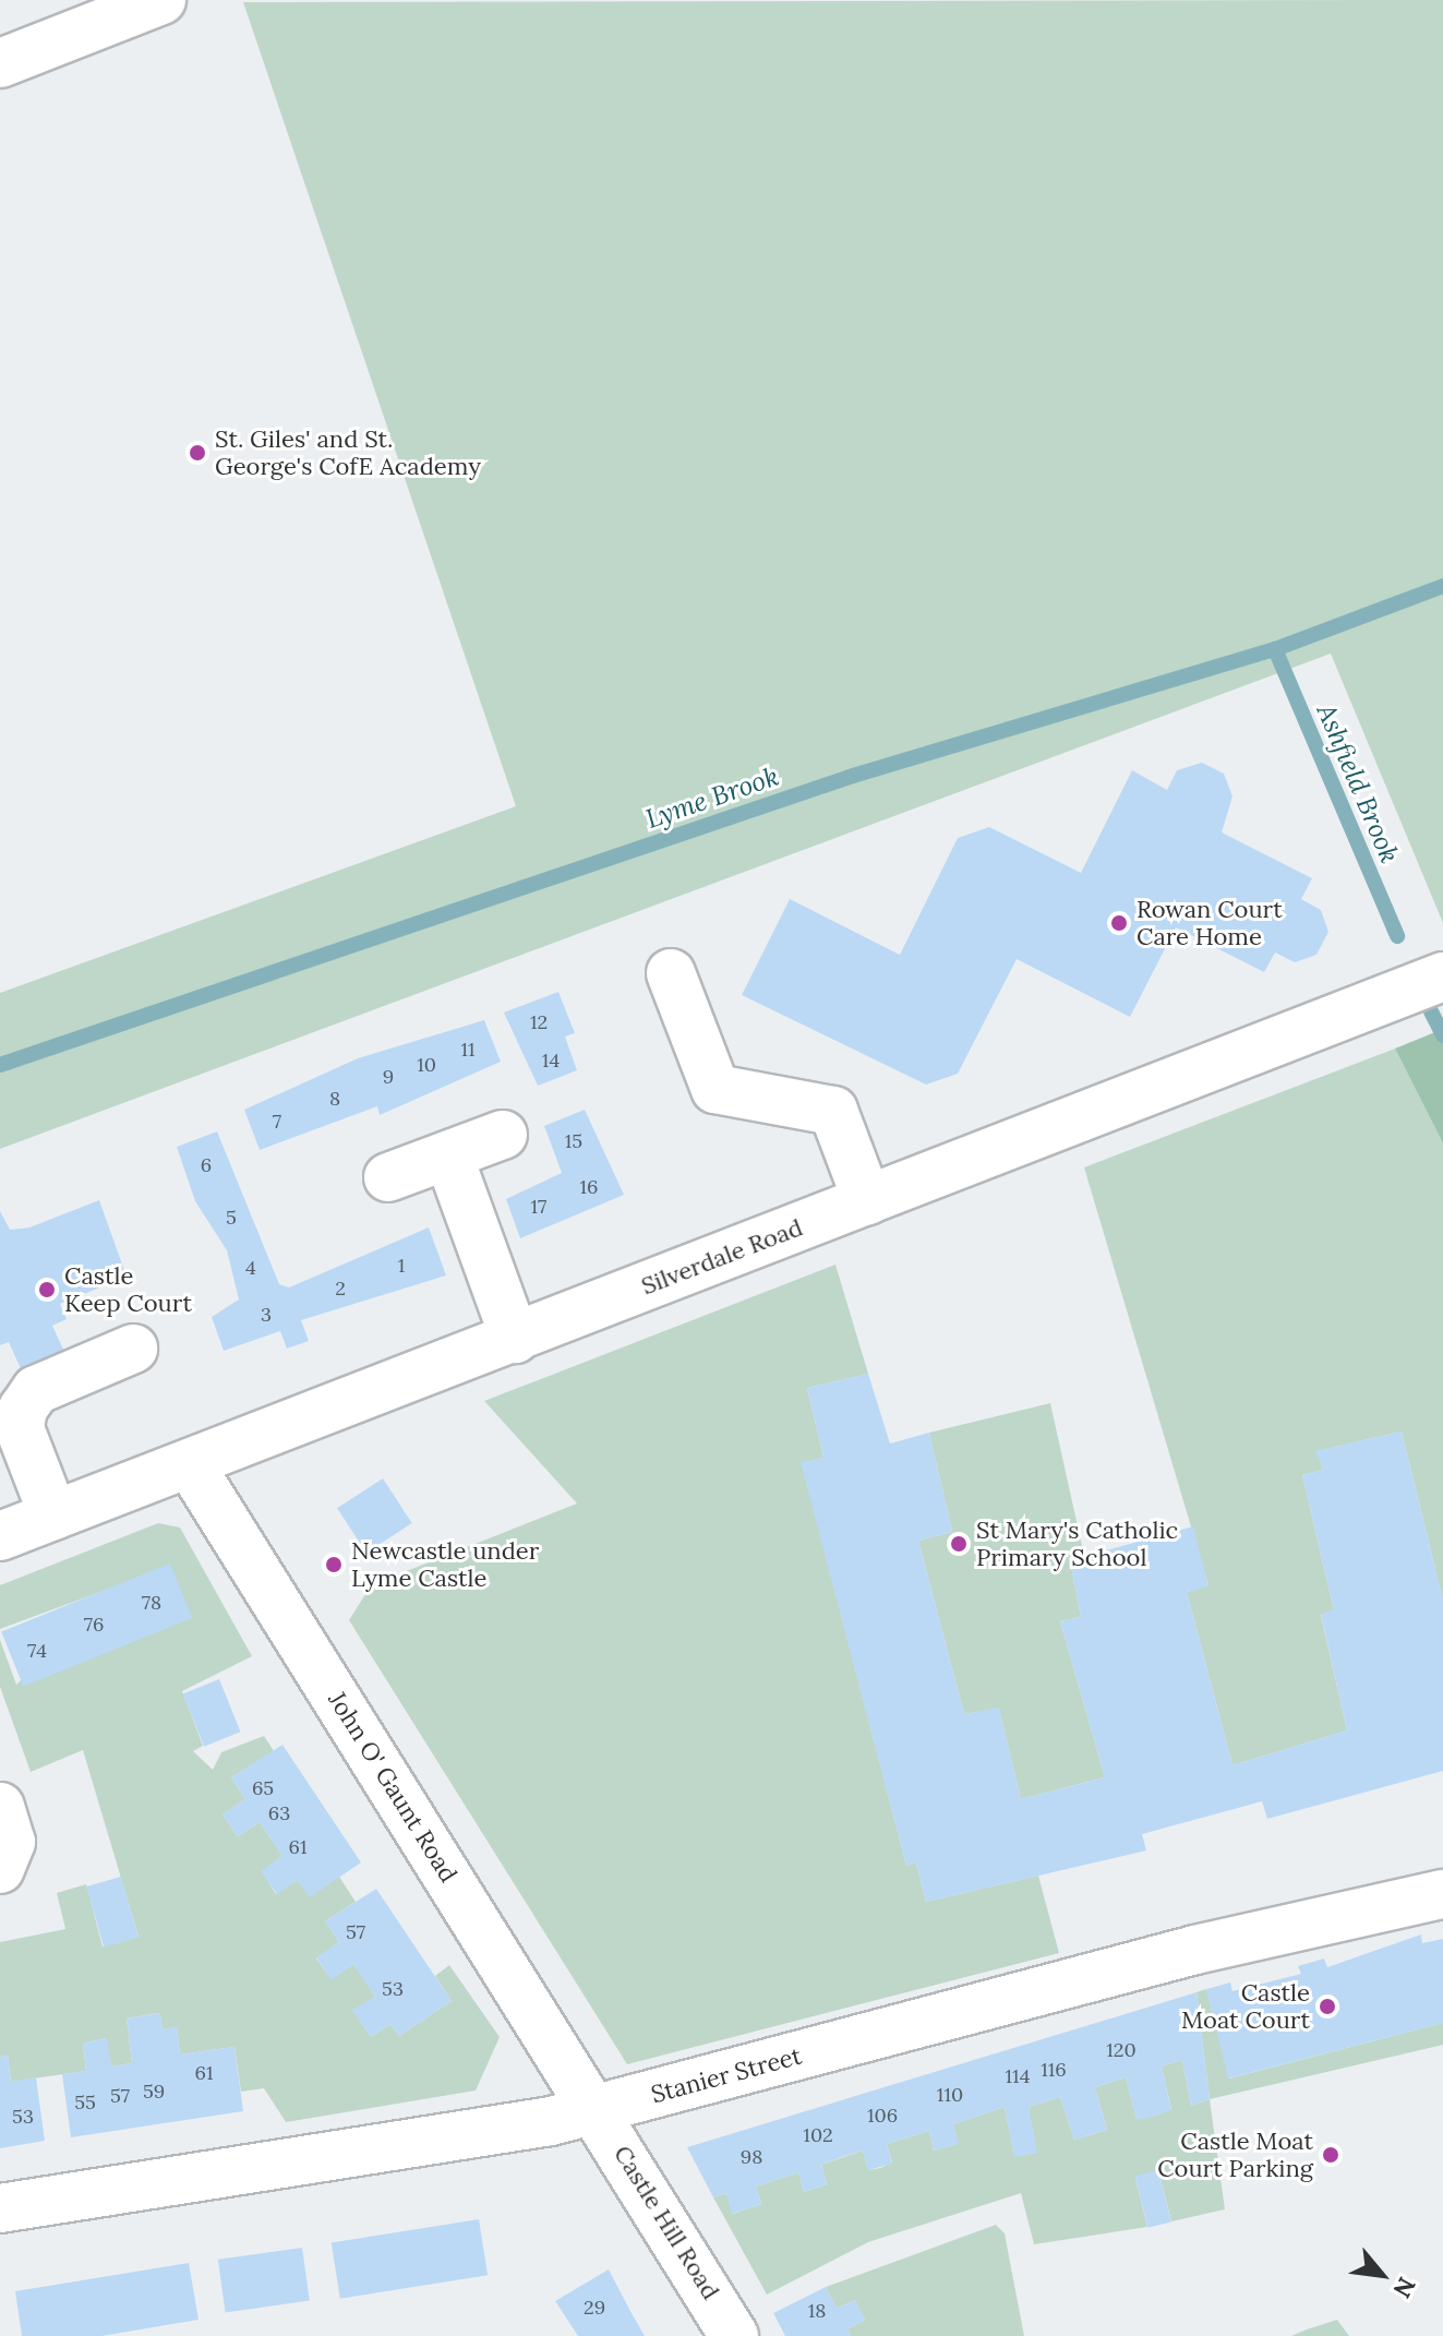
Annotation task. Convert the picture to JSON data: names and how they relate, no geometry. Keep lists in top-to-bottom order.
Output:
{
  "streets": {
    "street": [
      "Silverdale Road",
      "John O' Gaunt Road",
      "Stanier Street",
      "Castle Hill Road"
    ]
  },
  "crossings": [
    ["Silverdale Road", "John O' Gaunt Road"],
    ["John O' Gaunt Road", "Stanier Street"],
    ["John O' Gaunt Road", "Castle Hill Road"],
    ["Stanier Street", "Castle Hill Road"]
  ],
  "water": ["Ashfield Brook", "Lyme Brook"],
  "places": [
    "St. Giles' and St. George's CofE Academy",
    "Rowan Court Care Home",
    "Castle Keep Court",
    "St Mary's Catholic Primary School",
    "Newcastle under Lyme Castle",
    "Castle Moat Court",
    "Castle Moat Court Parking"
  ],
  "house_numbers": [
    "12",
    "11",
    "14",
    "10",
    "9",
    "8",
    "7",
    "15",
    "6",
    "16",
    "17",
    "5",
    "1",
    "4",
    "2",
    "3",
    "78",
    "76",
    "74",
    "65",
    "63",
    "61",
    "57",
    "53",
    "120",
    "116",
    "61",
    "114",
    "59",
    "110",
    "57",
    "55",
    "106",
    "53",
    "102",
    "98",
    "29",
    "18"
  ],
  "north": "bottom right"
}
